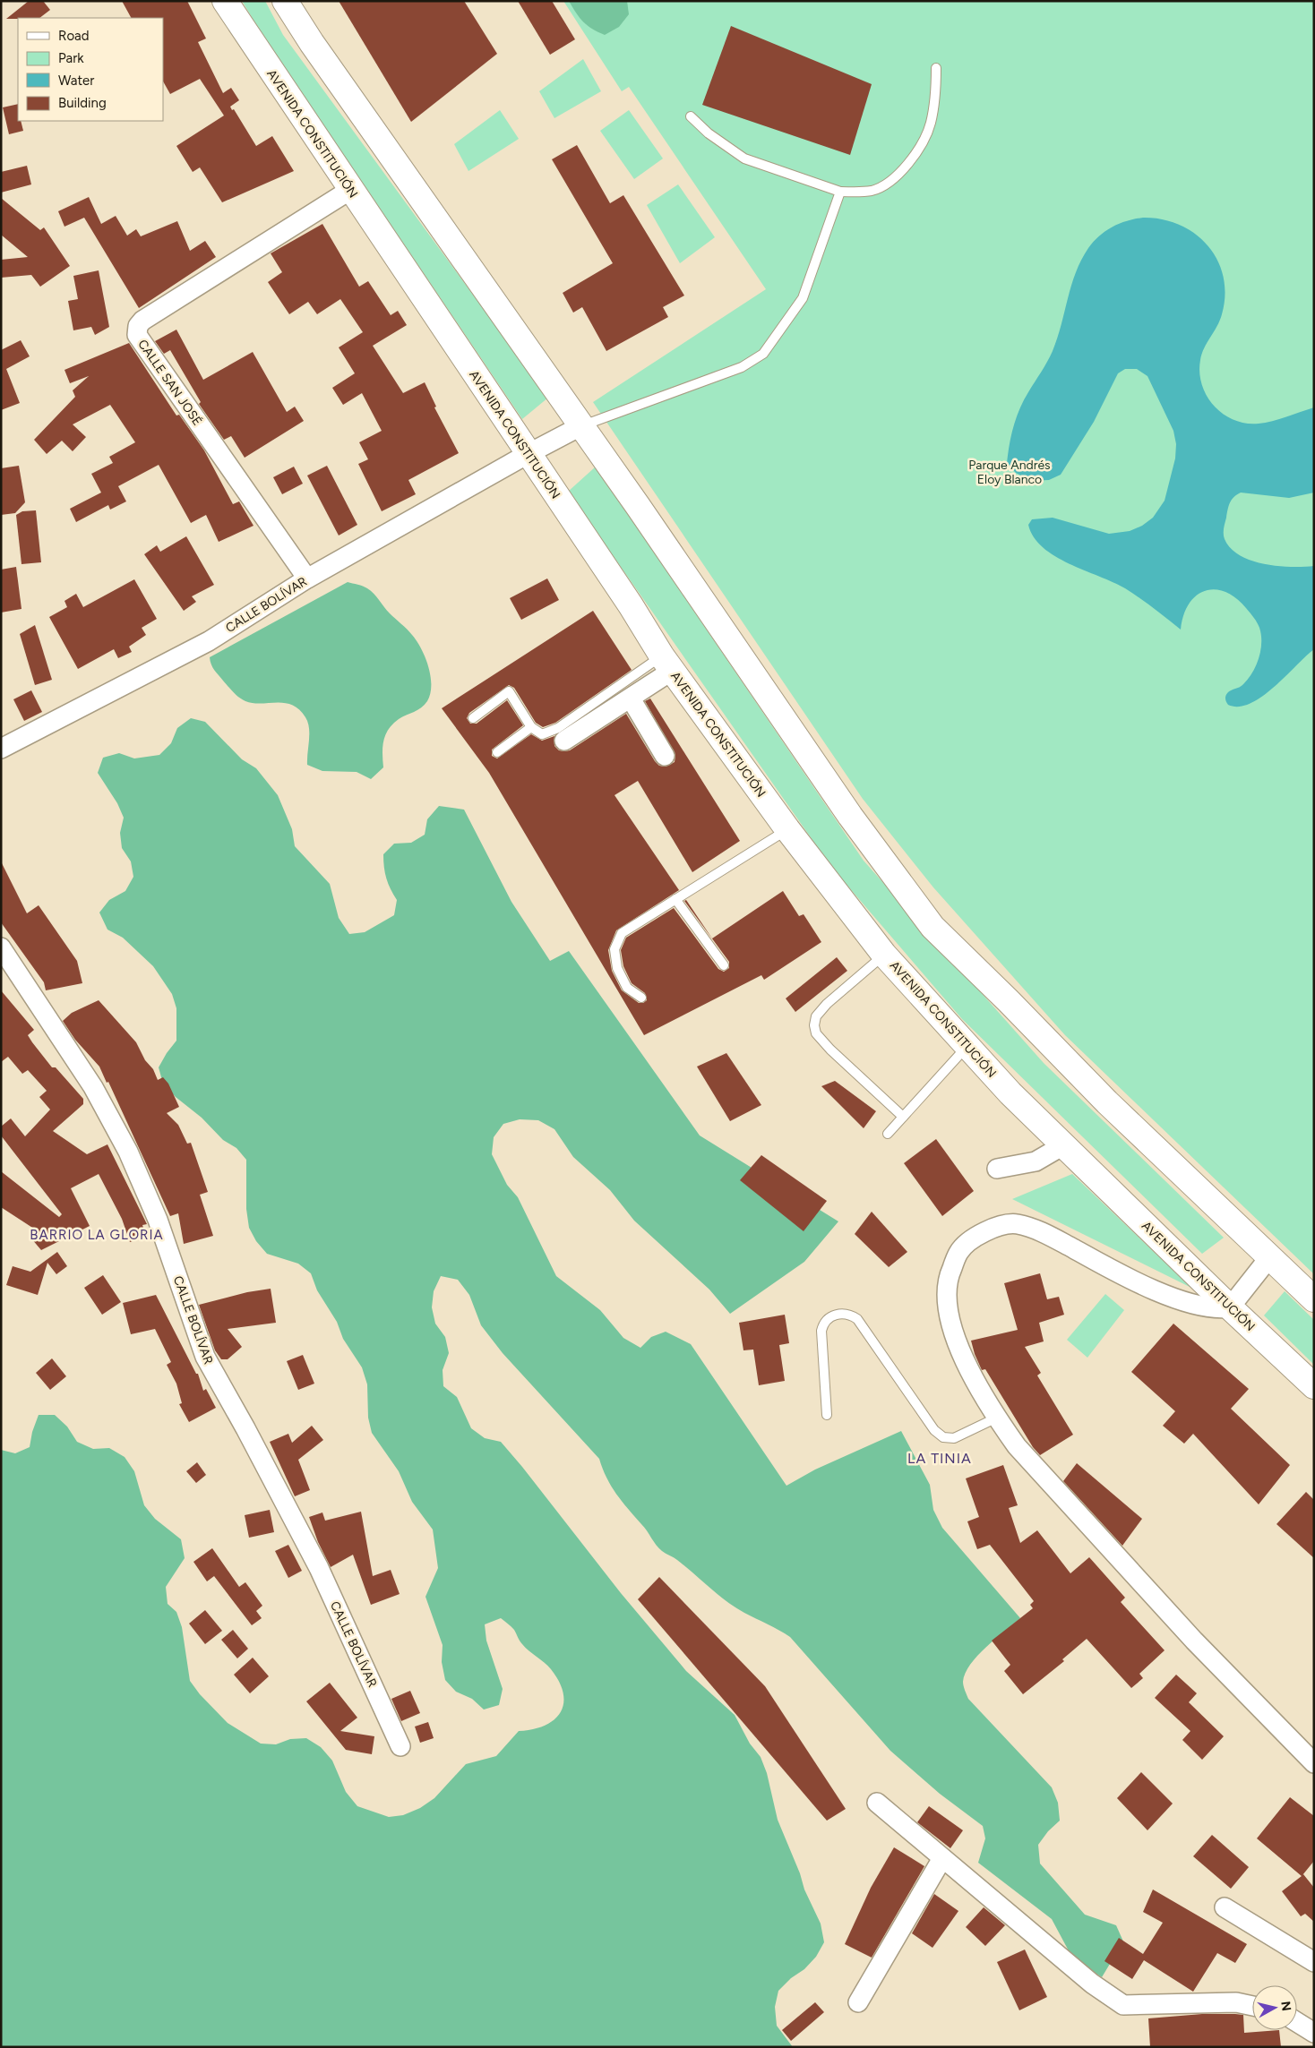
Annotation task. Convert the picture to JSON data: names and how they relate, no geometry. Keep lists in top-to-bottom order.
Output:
{
  "streets": {
    "main road": ["AVENIDA CONSTITUCIÓN"],
    "street": ["CALLE SAN JOSÉ", "CALLE BOLÍVAR"]
  },
  "crossings": [
    ["AVENIDA CONSTITUCIÓN", "CALLE SAN JOSÉ"],
    ["AVENIDA CONSTITUCIÓN", "CALLE BOLÍVAR"],
    ["CALLE SAN JOSÉ", "CALLE BOLÍVAR"]
  ],
  "districts": ["BARRIO LA GLORIA", "LA TINIA"],
  "parks": ["Parque Andrés Eloy Blanco"],
  "legend": [
    "Road",
    "Park",
    "Water",
    "Building"
  ],
  "north": "right"
}
